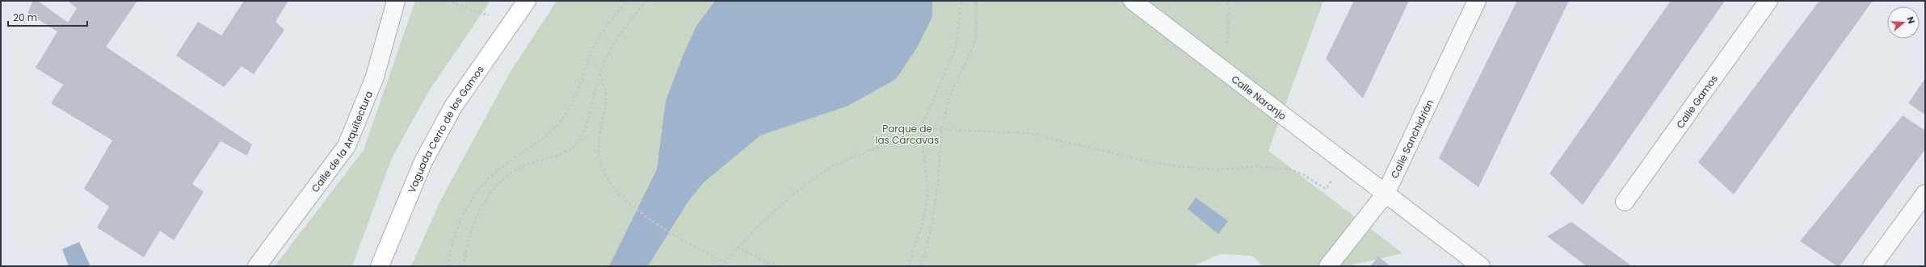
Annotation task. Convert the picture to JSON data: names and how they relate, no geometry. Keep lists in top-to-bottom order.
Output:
{
  "streets": {
    "main road": ["Vaguada Cerro de los Gamos"],
    "street": [
      "Calle Naranjo",
      "Calle Gamos",
      "Calle Sanchidrián",
      "Calle de la Arquitectura"
    ]
  },
  "crossings": [
    ["Calle Naranjo", "Calle Sanchidrián"]
  ],
  "parks": ["Parque de las Cárcavas"],
  "scale_bar": "20 m",
  "north": "right"
}
